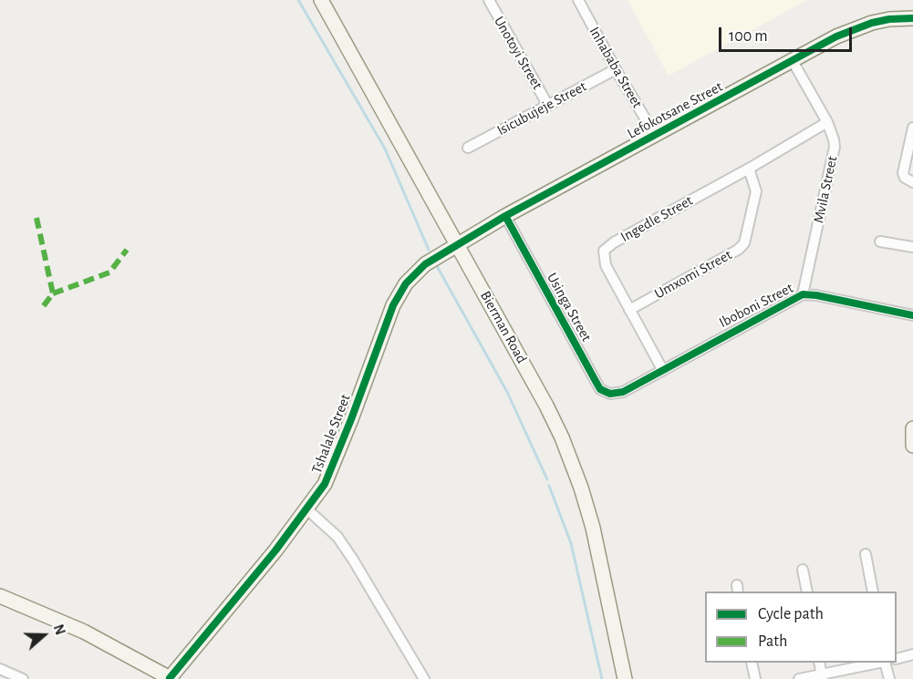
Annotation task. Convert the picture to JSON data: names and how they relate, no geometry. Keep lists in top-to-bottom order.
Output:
{
  "streets": {
    "street": [
      "Unotoyi Street",
      "Inhababa Street",
      "Isicubujeje Street",
      "Lefokotsane Street",
      "Mvila Street",
      "Ingedle Street",
      "Umxomi Street",
      "Iboboni Street",
      "Usinga Street",
      "Bierman Road",
      "Tshalale Street"
    ]
  },
  "crossings": [
    ["Unotoyi Street", "Isicubujeje Street"],
    ["Inhababa Street", "Isicubujeje Street"],
    ["Inhababa Street", "Lefokotsane Street"],
    ["Lefokotsane Street", "Mvila Street"],
    ["Lefokotsane Street", "Usinga Street"],
    ["Lefokotsane Street", "Bierman Road"],
    ["Lefokotsane Street", "Tshalale Street"],
    ["Mvila Street", "Ingedle Street"],
    ["Mvila Street", "Iboboni Street"],
    ["Ingedle Street", "Umxomi Street"],
    ["Ingedle Street", "Iboboni Street"],
    ["Iboboni Street", "Usinga Street"],
    ["Bierman Road", "Tshalale Street"]
  ],
  "legend": ["Cycle path", "Path"],
  "scale_bar": "100 m",
  "north": "right"
}
